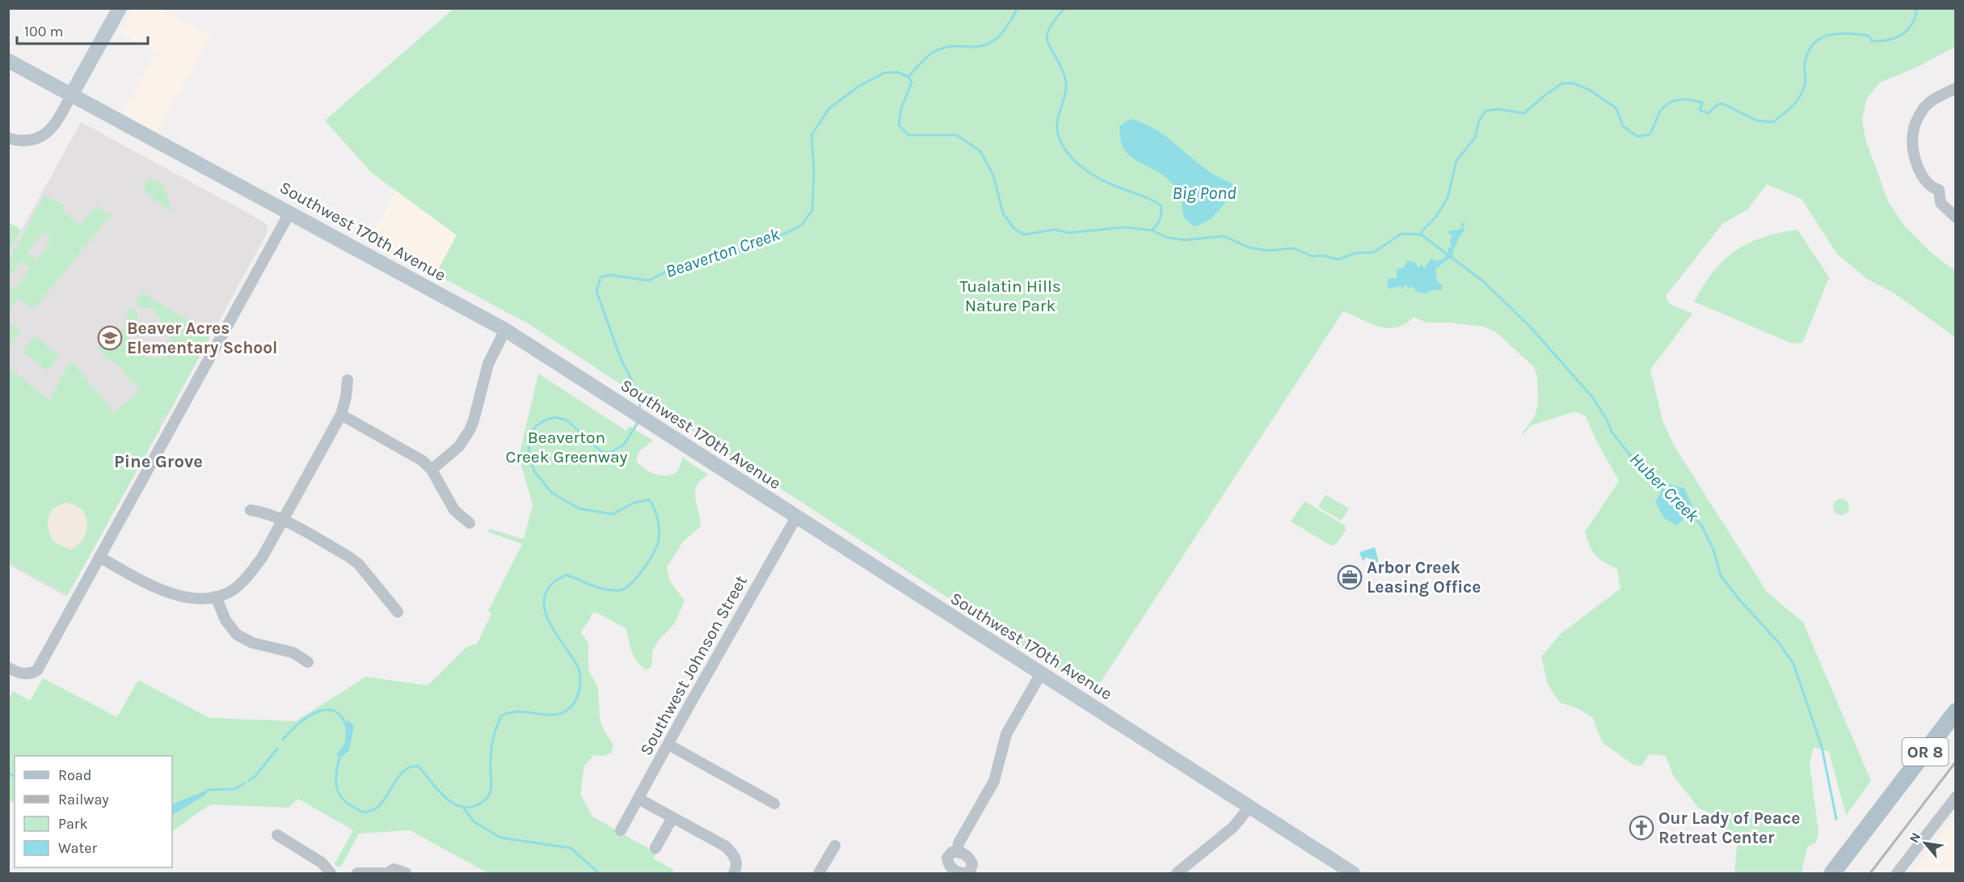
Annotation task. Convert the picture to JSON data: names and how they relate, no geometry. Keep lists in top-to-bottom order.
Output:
{
  "streets": {
    "main road": ["Southwest 170th Avenue", "OR 8"],
    "street": ["Southwest Johnson Street"]
  },
  "crossings": [
    ["Southwest 170th Avenue", "Southwest Johnson Street"]
  ],
  "districts": ["Pine Grove"],
  "water": ["Big Pond", "Beaverton Creek", "Huber Creek"],
  "parks": ["Tualatin Hills Nature Park", "Beaverton Creek Greenway"],
  "places": {
    "school or university": ["Beaver Acres Elementary School"],
    "office": ["Arbor Creek Leasing Office"],
    "church": ["Our Lady of Peace Retreat Center"]
  },
  "legend": [
    "Road",
    "Railway",
    "Park",
    "Water"
  ],
  "scale_bar": "100 m",
  "north": "top left"
}
